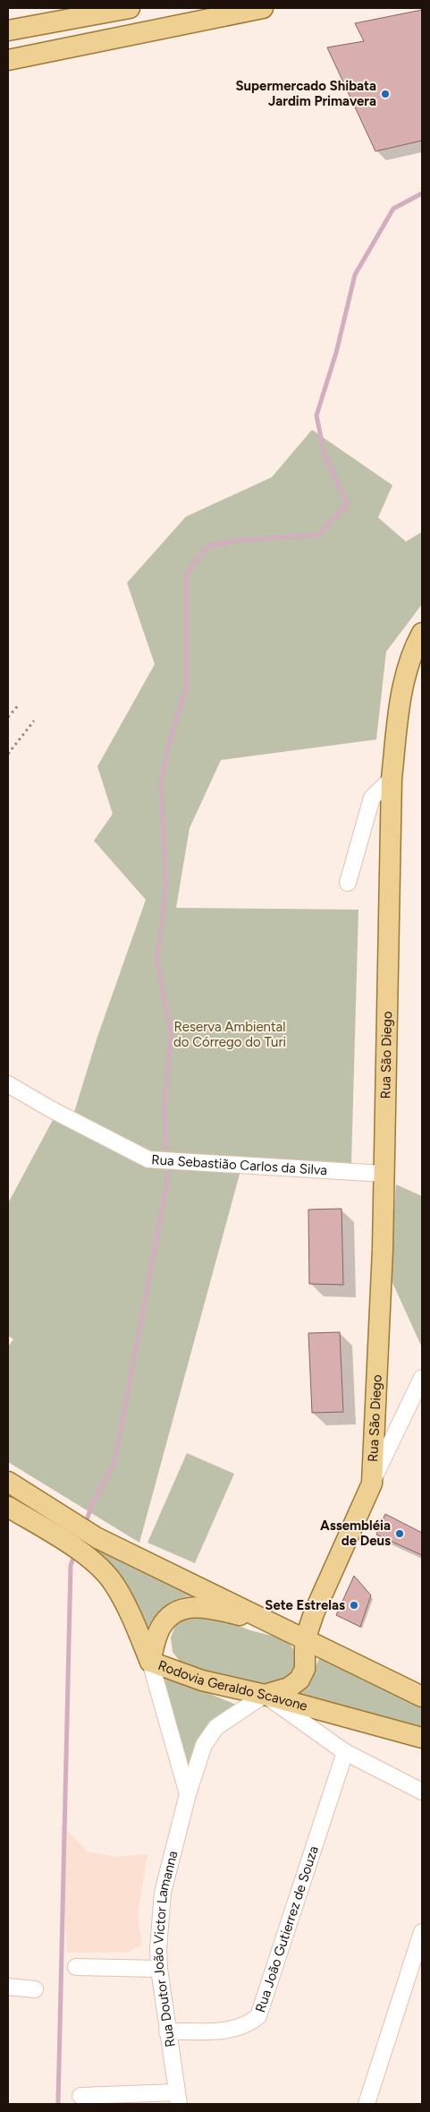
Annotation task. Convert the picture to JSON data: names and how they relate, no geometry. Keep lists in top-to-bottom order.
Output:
{
  "streets": {
    "main road": ["Rua São Diego", "Rodovia Geraldo Scavone"],
    "street": ["Rua Sebastião Carlos da Silva", "Rua João Gutierrez de Souza", "Rua Doutor João Victor Lamanna"]
  },
  "crossings": [
    ["Rua São Diego", "Rua Sebastião Carlos da Silva"],
    ["Rodovia Geraldo Scavone", "Rua Doutor João Victor Lamanna"],
    ["Rua João Gutierrez de Souza", "Rua Doutor João Victor Lamanna"]
  ],
  "parks": ["Reserva Ambiental do Córrego do Turi"],
  "places": ["Supermercado Shibata Jardim Primavera", "Assembléia de Deus", "Sete Estrelas"]
}
